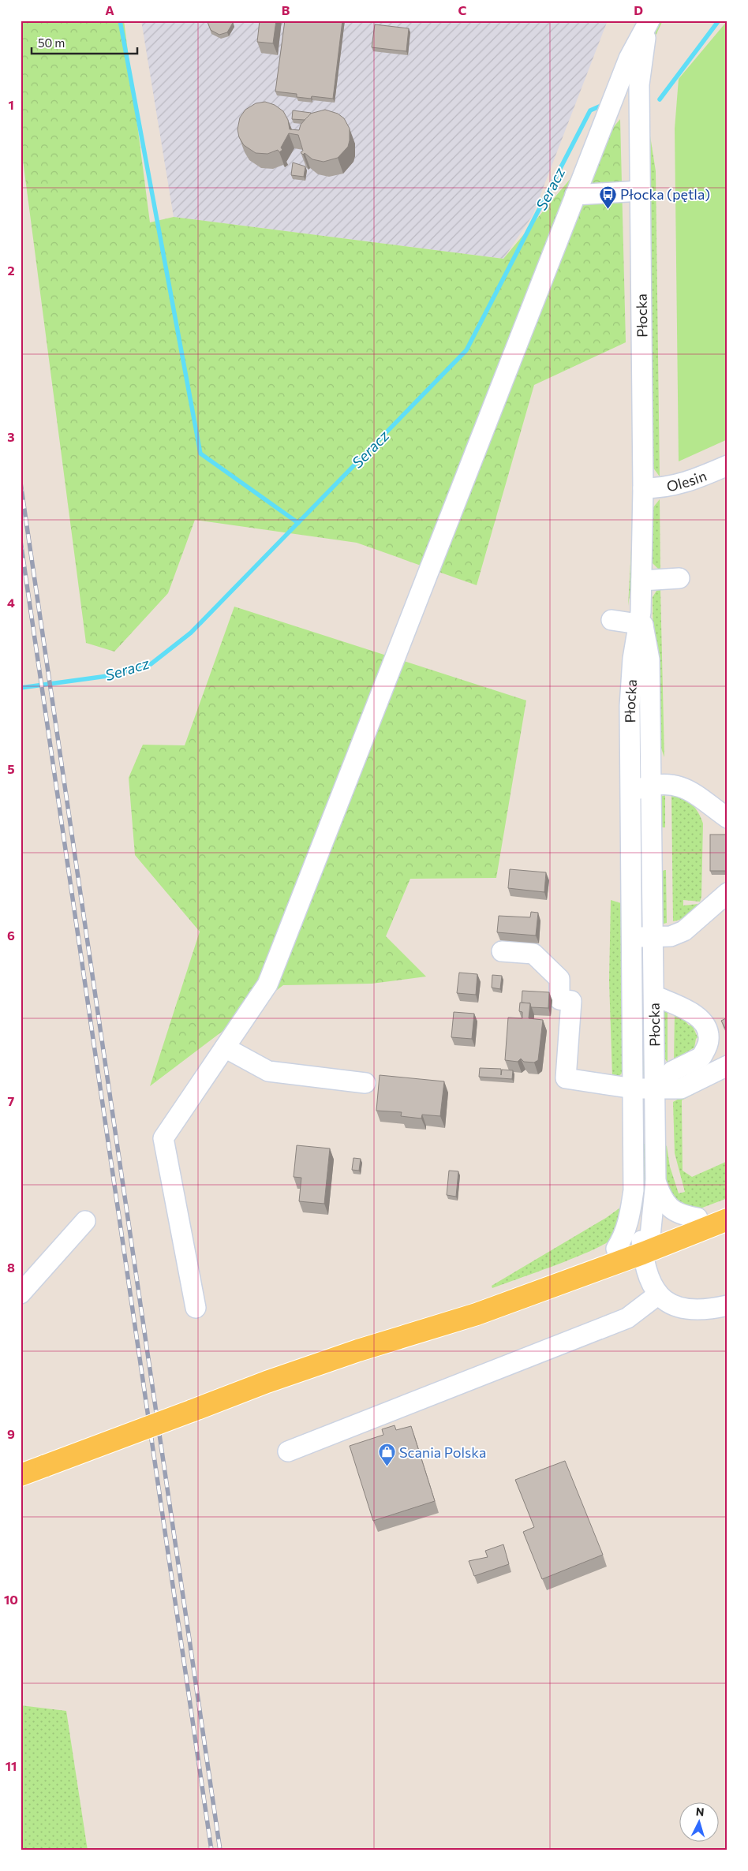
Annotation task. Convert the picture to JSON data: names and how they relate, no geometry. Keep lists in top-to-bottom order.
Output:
{
  "streets": {
    "street": ["Płocka", "Olesin"]
  },
  "crossings": [
    ["Płocka", "Olesin"]
  ],
  "water": ["Seracz"],
  "places": {
    "bus stop": ["Płocka (pętla)"],
    "shop": ["Scania Polska"]
  },
  "scale_bar": "50 m",
  "north": "top",
  "grid": {
    "columns": [
      "A",
      "B",
      "C",
      "D"
    ],
    "rows": [
      "1",
      "2",
      "3",
      "4",
      "5",
      "6",
      "7",
      "8",
      "9",
      "10",
      "11"
    ]
  }
}
